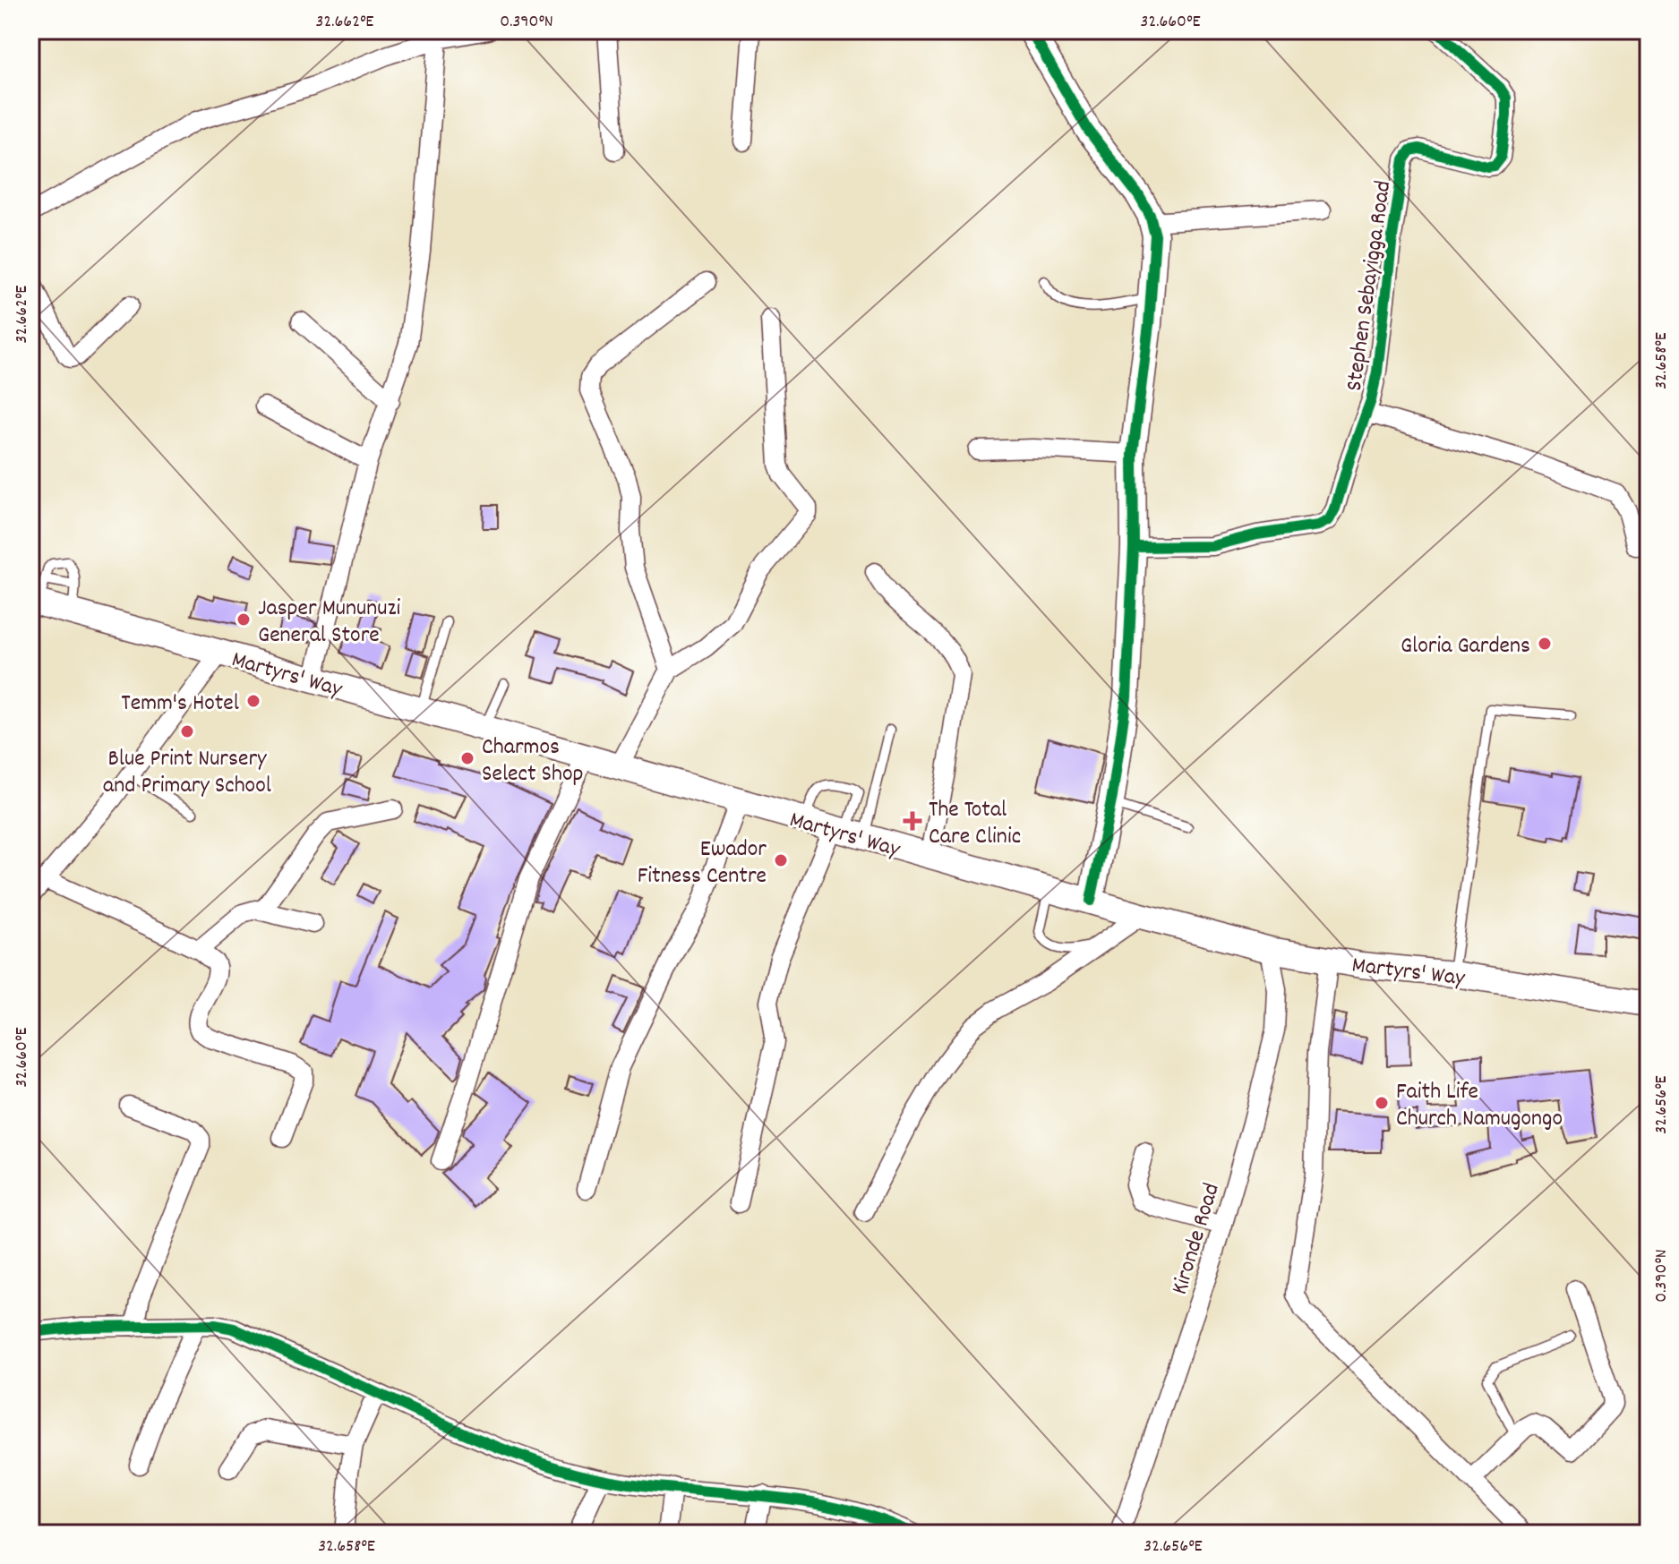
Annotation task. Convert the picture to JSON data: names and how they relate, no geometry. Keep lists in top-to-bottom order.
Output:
{
  "streets": {
    "main road": ["Martyrs' Way"],
    "street": ["Stephen Sebayigga Road", "Kironde Road"]
  },
  "crossings": [
    ["Martyrs' Way", "Kironde Road"]
  ],
  "places": {
    "other": [
      "Jasper Mununuzi General Store",
      "Gloria Gardens",
      "Temm's Hotel",
      "Blue Print Nursery and Primary School",
      "Charmos Select Shop",
      "Ewador Fitness Centre",
      "Faith Life Church Namugongo"
    ],
    "health": ["The Total Care Clinic"]
  },
  "coordinates": [
    "32.662°E",
    "0.390°N",
    "32.660°E",
    "32.658°E",
    "32.656°E"
  ]
}
